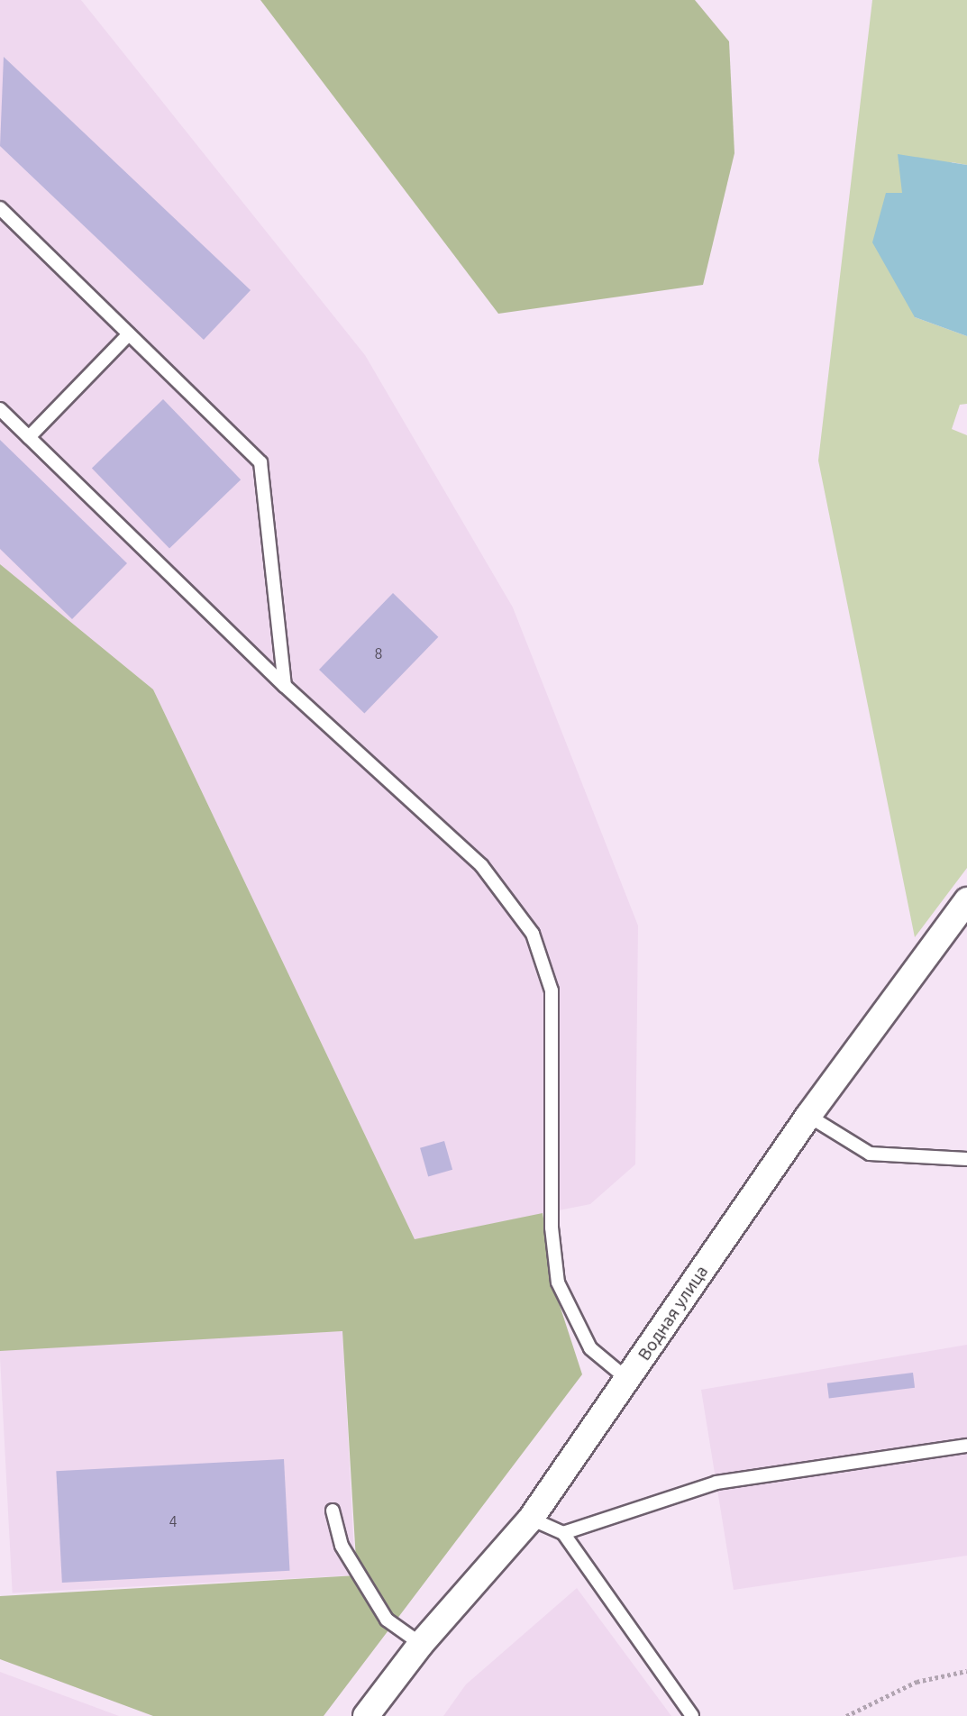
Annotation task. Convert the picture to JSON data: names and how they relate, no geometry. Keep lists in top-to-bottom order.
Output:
{
  "streets": {
    "street": ["Водная улица"]
  },
  "house_numbers": ["8", "4"]
}
